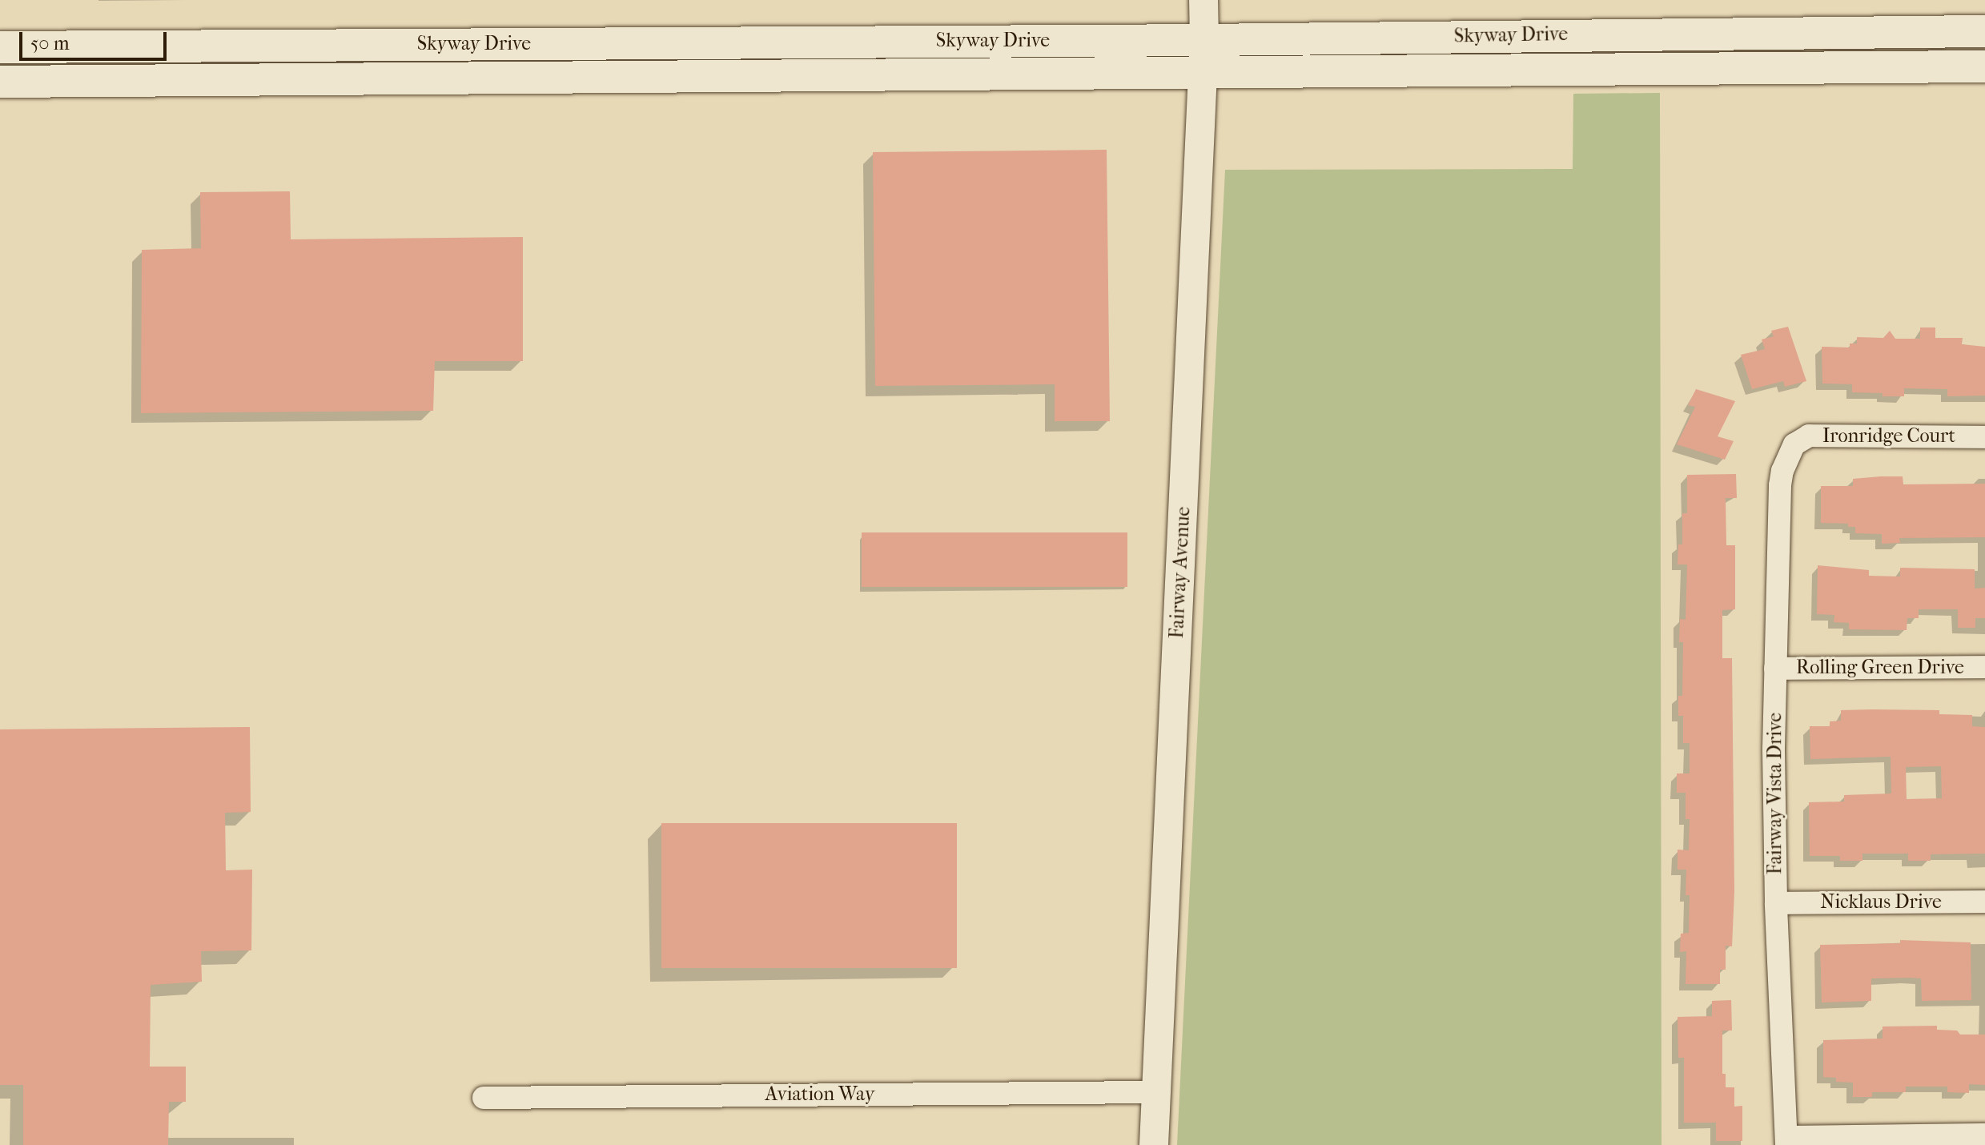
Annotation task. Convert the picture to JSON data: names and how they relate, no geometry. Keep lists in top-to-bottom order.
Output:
{
  "streets": {
    "main road": ["Skyway Drive"],
    "street": [
      "Ironridge Court",
      "Fairway Avenue",
      "Rolling Green Drive",
      "Fairway Vista Drive",
      "Nicklaus Drive",
      "Aviation Way"
    ]
  },
  "crossings": [
    ["Skyway Drive", "Fairway Avenue"],
    ["Ironridge Court", "Fairway Vista Drive"],
    ["Fairway Avenue", "Aviation Way"],
    ["Rolling Green Drive", "Fairway Vista Drive"],
    ["Fairway Vista Drive", "Nicklaus Drive"]
  ],
  "scale_bar": "50 m"
}
